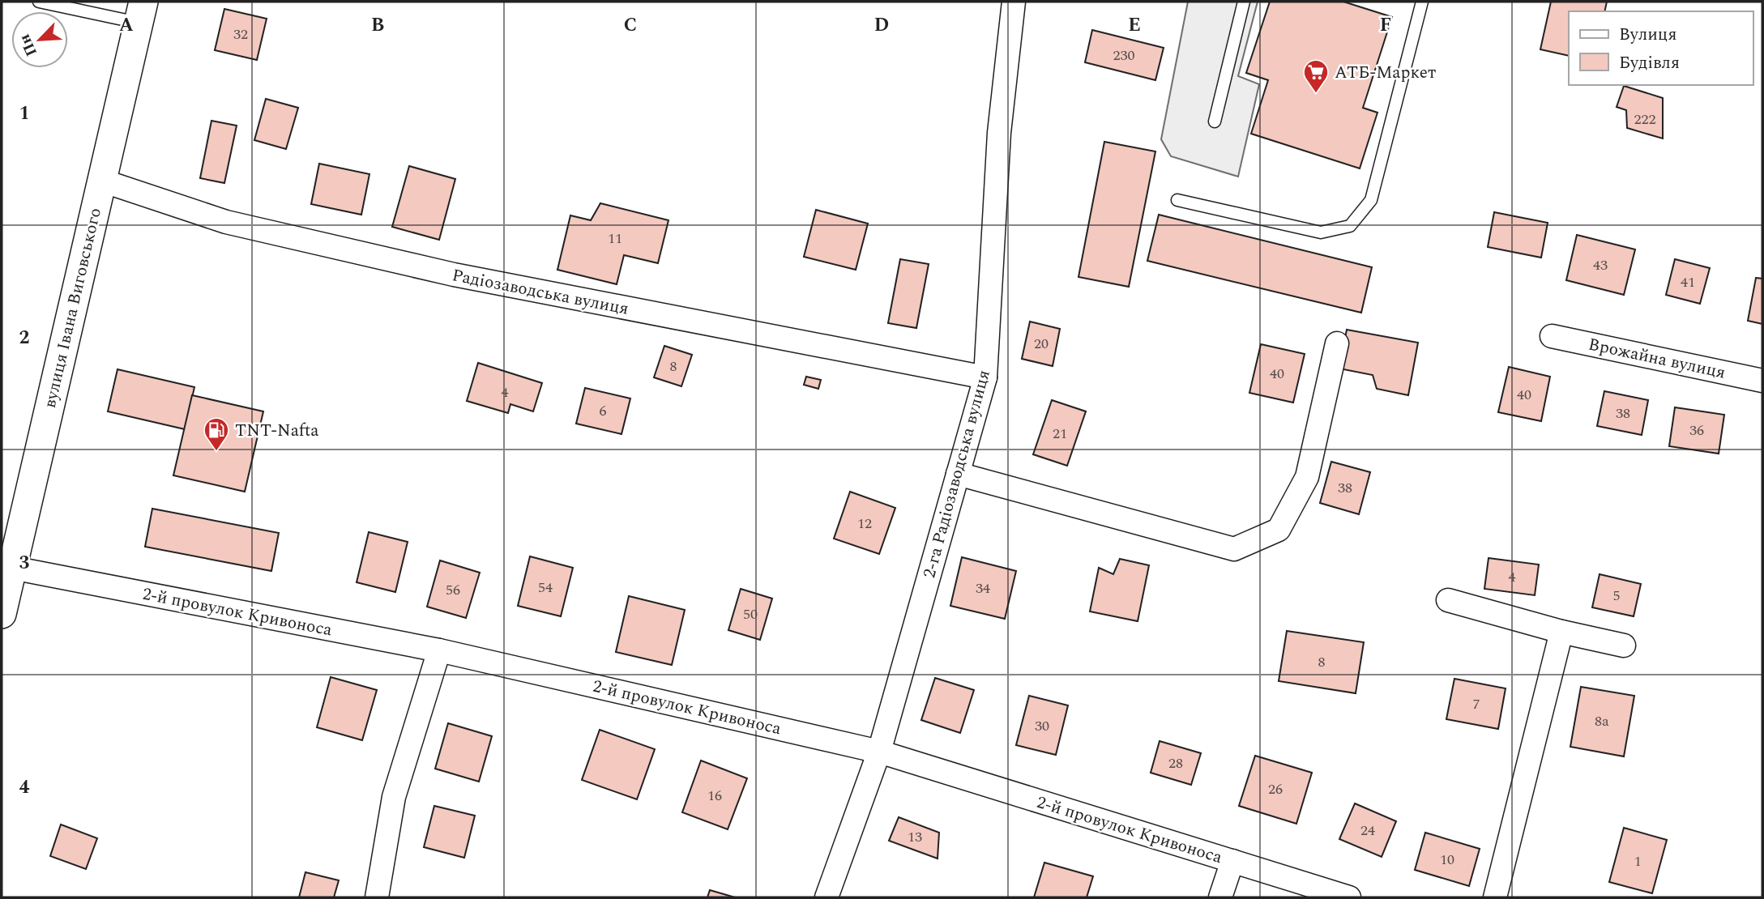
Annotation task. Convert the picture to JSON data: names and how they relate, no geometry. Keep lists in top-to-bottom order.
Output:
{
  "streets": {
    "street": [
      "Радіозаводська вулиця",
      "вулиця Івана Виговського",
      "Врожайна вулиця",
      "2-га Радіозаводська вулиця",
      "2-й провулок Кривоноса"
    ]
  },
  "crossings": [
    ["Радіозаводська вулиця", "вулиця Івана Виговського"],
    ["Радіозаводська вулиця", "2-га Радіозаводська вулиця"],
    ["вулиця Івана Виговського", "2-й провулок Кривоноса"],
    ["2-га Радіозаводська вулиця", "2-й провулок Кривоноса"]
  ],
  "places": {
    "supermarket": ["АТБ-Маркет"],
    "fuel station": ["TNT-Nafta"]
  },
  "house_numbers": [
    "32",
    "230",
    "222",
    "11",
    "43",
    "41",
    "20",
    "8",
    "40",
    "4",
    "40",
    "6",
    "38",
    "36",
    "21",
    "38",
    "12",
    "4",
    "54",
    "34",
    "56",
    "5",
    "50",
    "8",
    "7",
    "8а",
    "30",
    "28",
    "26",
    "16",
    "24",
    "13",
    "10",
    "1"
  ],
  "legend": ["Вулиця", "Будівля"],
  "north": "bottom left",
  "grid": {
    "columns": [
      "A",
      "B",
      "C",
      "D",
      "E",
      "F"
    ],
    "rows": [
      "1",
      "2",
      "3",
      "4"
    ]
  }
}
